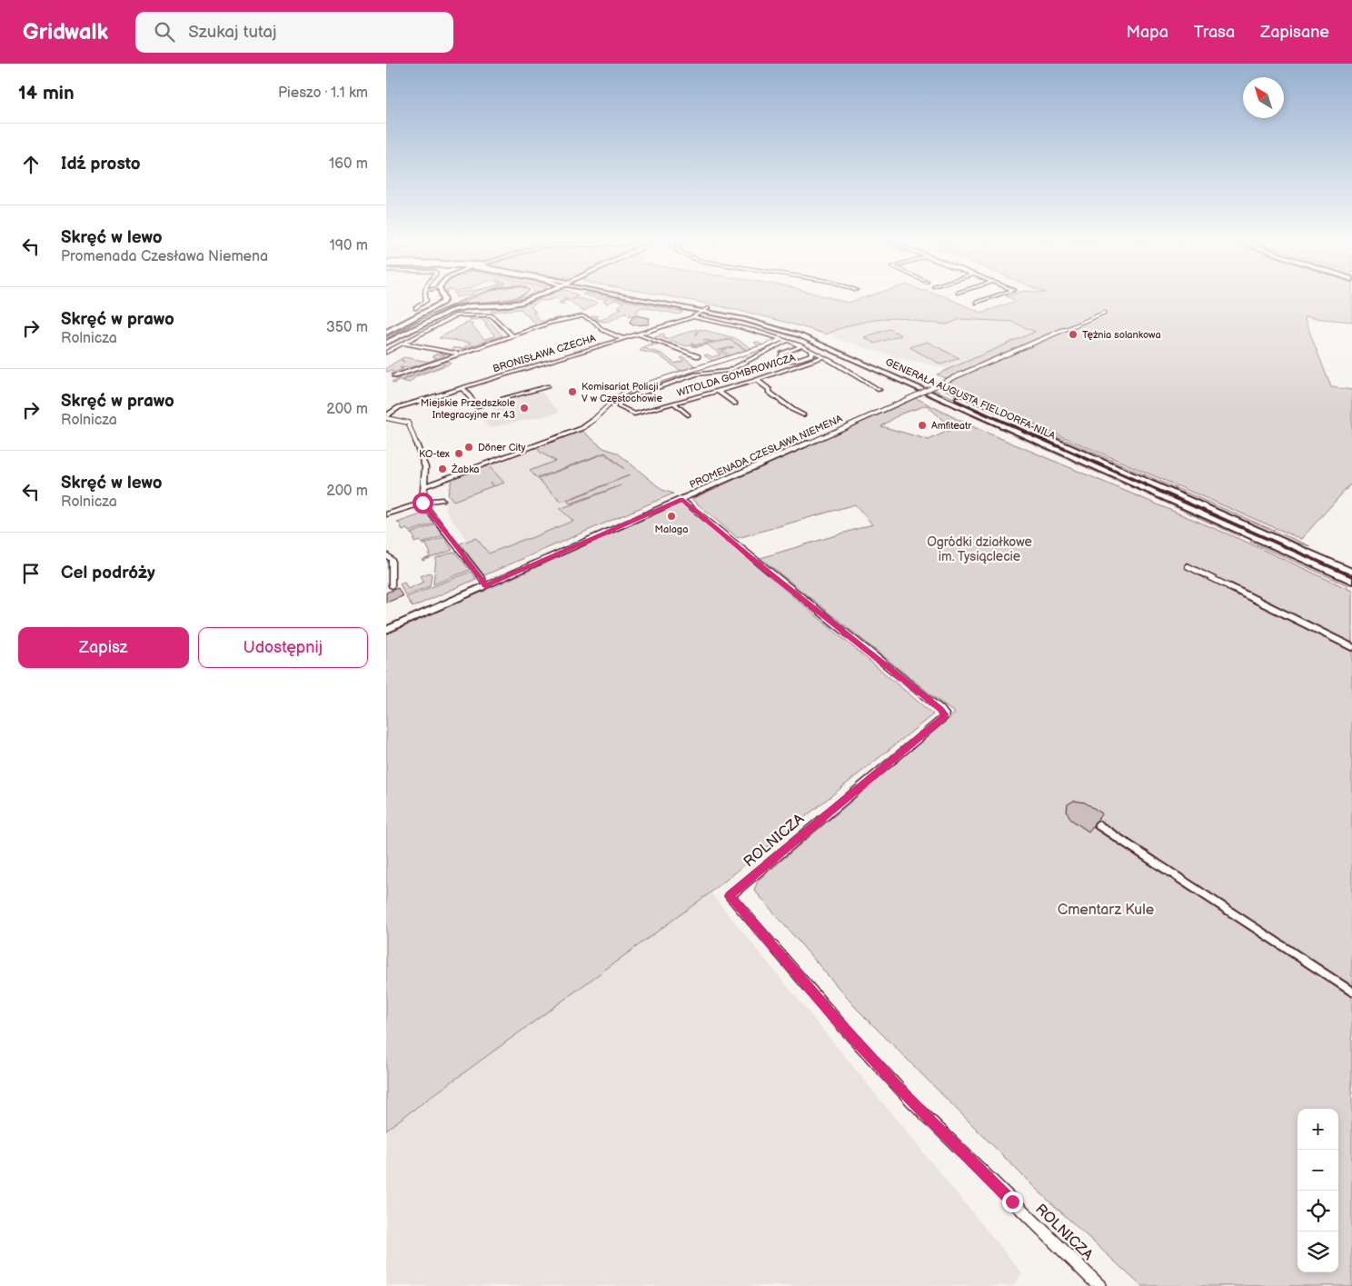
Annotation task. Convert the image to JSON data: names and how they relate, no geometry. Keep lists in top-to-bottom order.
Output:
{
  "streets": {
    "street": [
      "BRONISŁAWA CZECHA",
      "WITOLDA GOMBROWICZA",
      "GENERAŁA AUGUSTA FIELDORFA-NILA",
      "PROMENADA CZESŁAWA NIEMENA",
      "ROLNICZA"
    ]
  },
  "crossings": [
    ["BRONISŁAWA CZECHA", "GENERAŁA AUGUSTA FIELDORFA-NILA"],
    ["WITOLDA GOMBROWICZA", "GENERAŁA AUGUSTA FIELDORFA-NILA"],
    ["PROMENADA CZESŁAWA NIEMENA", "ROLNICZA"]
  ],
  "parks": ["Ogródki działkowe im. Tysiąclecie", "Cmentarz Kule"],
  "places": [
    "Tężnia solankowa",
    "Komisariat Policji V w Częstochowie",
    "Miejskie Przedszkole Integracyjne nr 43",
    "Amfiteatr",
    "Döner City",
    "KO-tex",
    "Żabka",
    "Malaga"
  ],
  "north": "top left",
  "page": {
    "header": "Gridwalk",
    "search": "Szukaj tutaj",
    "nav": ["Mapa", "Trasa", "Zapisane"],
    "heading": ["14 min", "Pieszo · 1.1 km"],
    "list": [
      ["Idź prosto", "160 m"],
      ["Skręć w lewo", "Promenada Czesława Niemena", "190 m"],
      ["Skręć w prawo", "Rolnicza", "350 m"],
      ["Skręć w prawo", "Rolnicza", "200 m"],
      ["Skręć w lewo", "Rolnicza", "200 m"],
      "Cel podróży"
    ],
    "buttons": ["Zapisz", "Udostępnij"],
    "map_buttons": ["+", "−"]
  }
}
